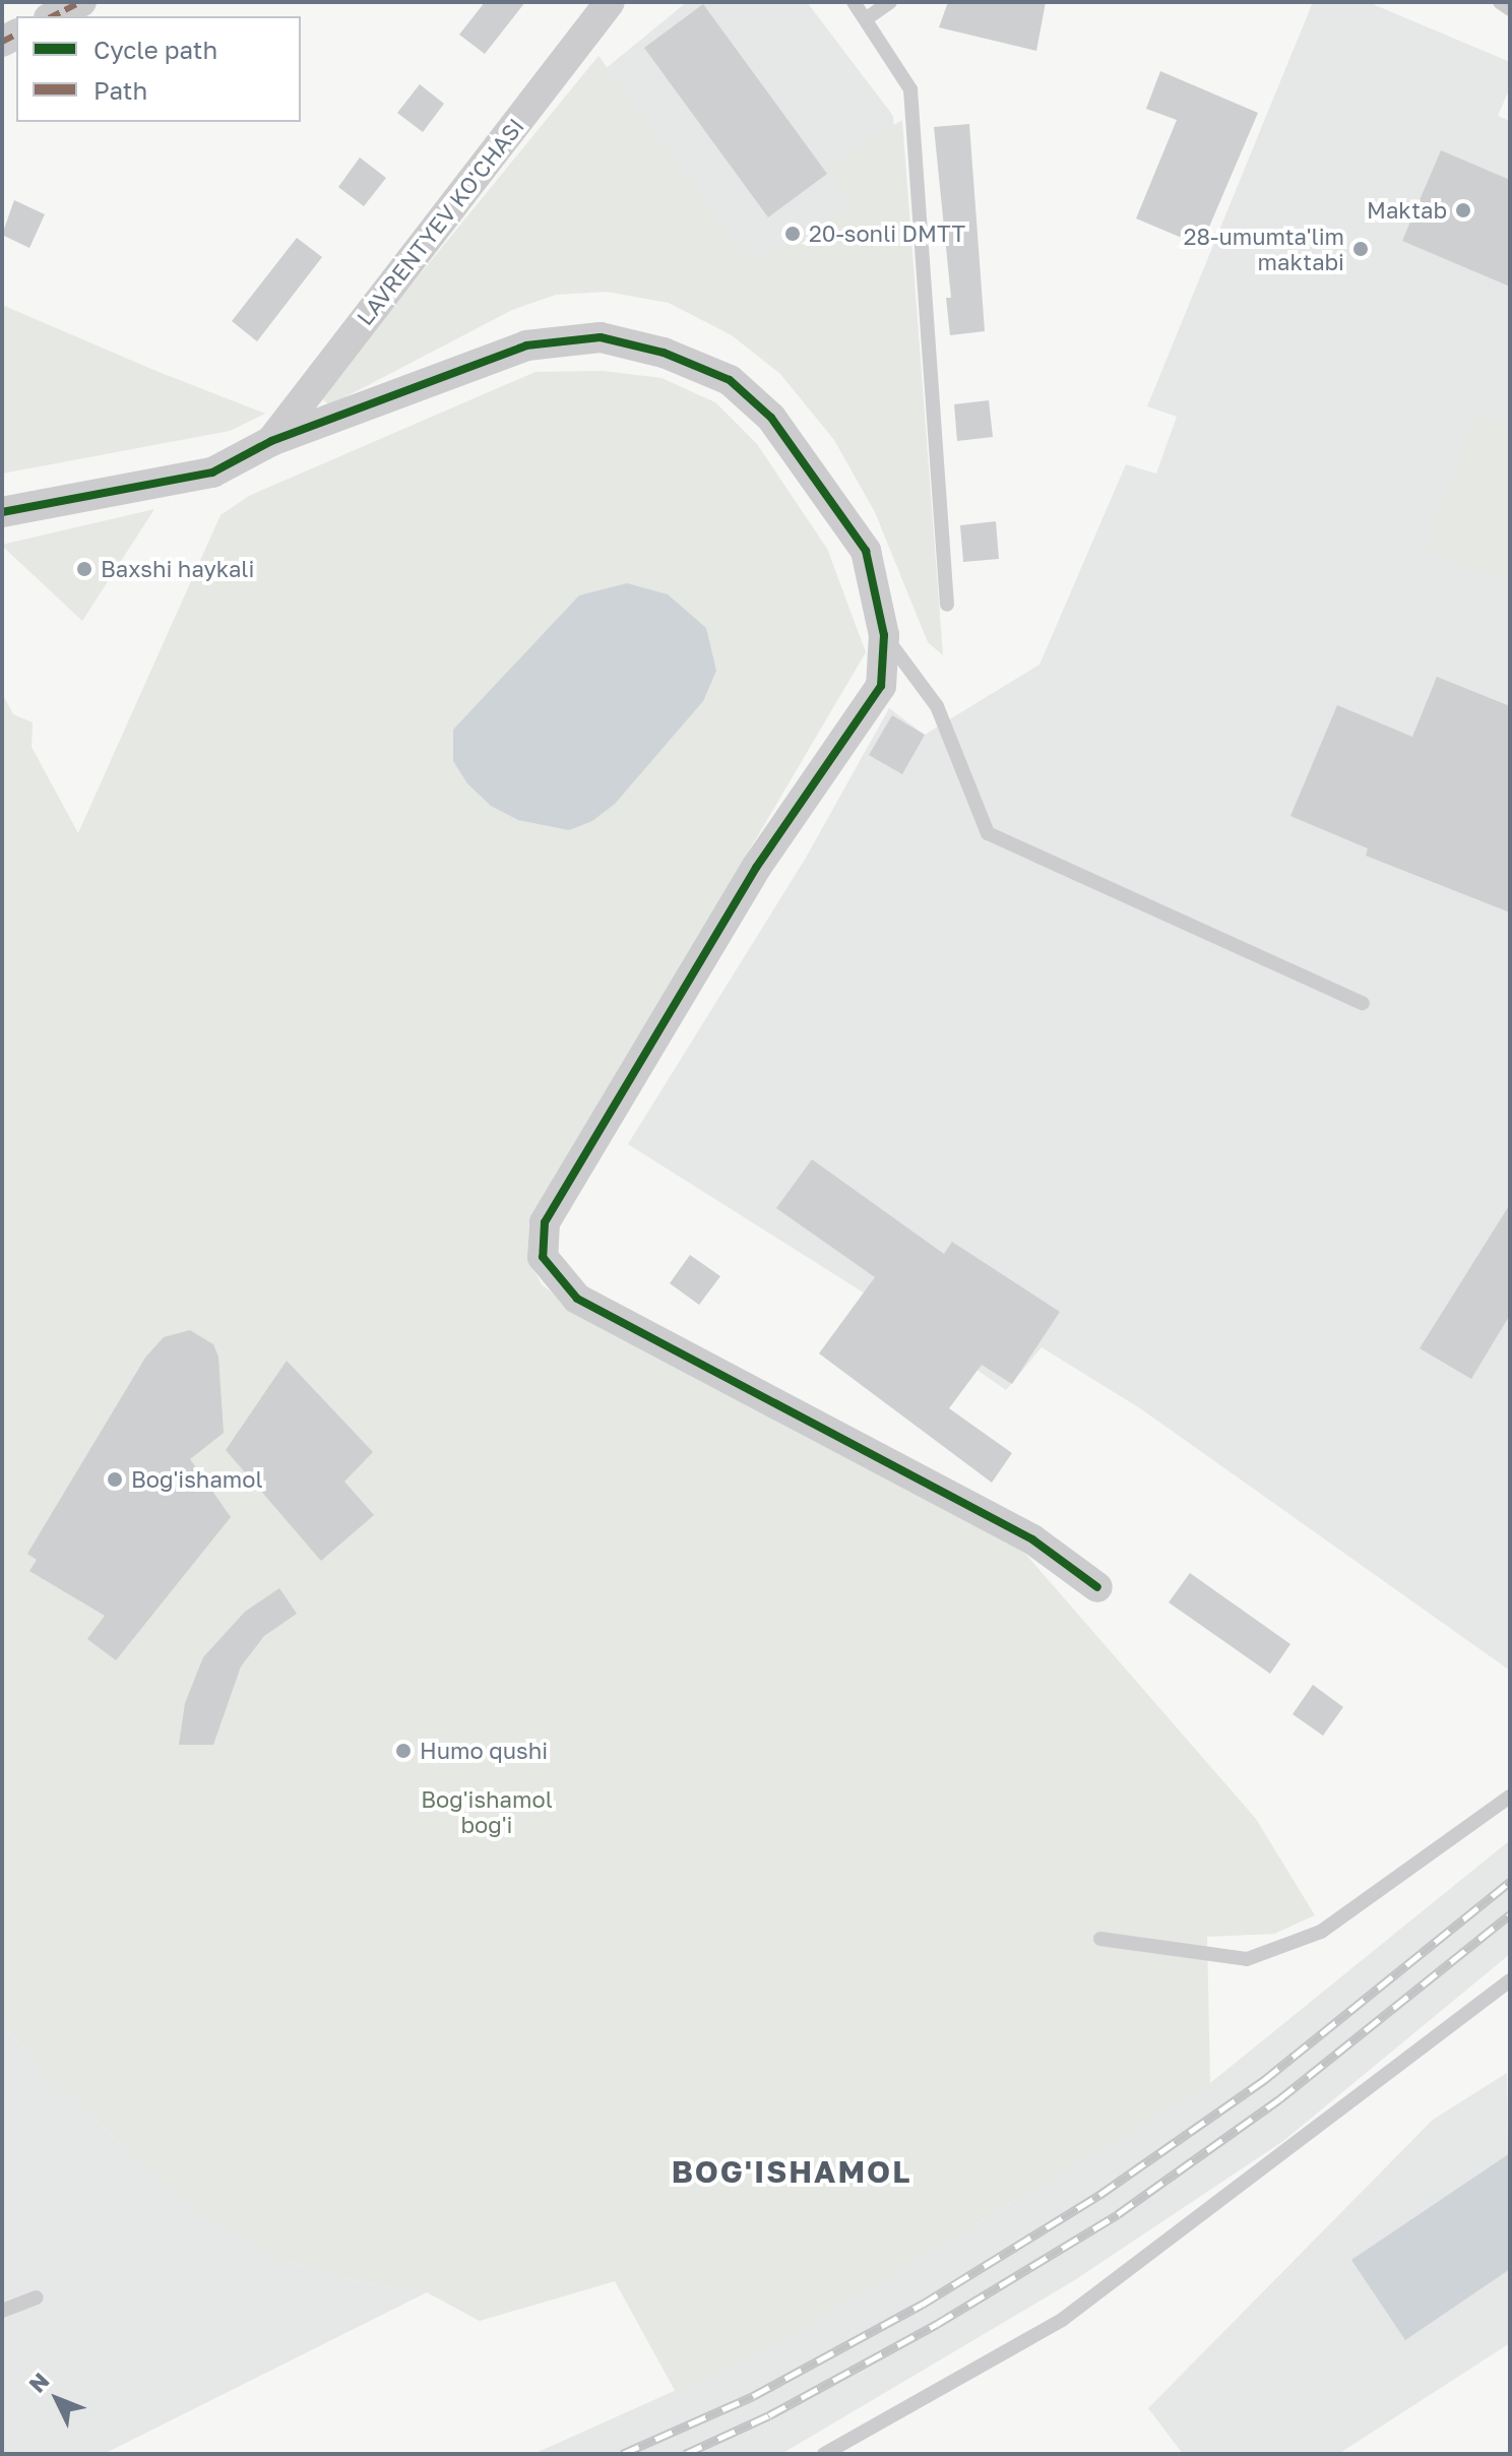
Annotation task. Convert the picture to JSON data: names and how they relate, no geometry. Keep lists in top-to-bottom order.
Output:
{
  "streets": {
    "street": ["LAVRENTYEV KO'CHASI"]
  },
  "districts": ["BOG'ISHAMOL"],
  "parks": ["Bog'ishamol bog'i"],
  "places": [
    "Maktab",
    "20-sonli DMTT",
    "28-umumta'lim maktabi",
    "Baxshi haykali",
    "Bog'ishamol",
    "Humo qushi"
  ],
  "legend": ["Cycle path", "Path"],
  "north": "top left"
}
